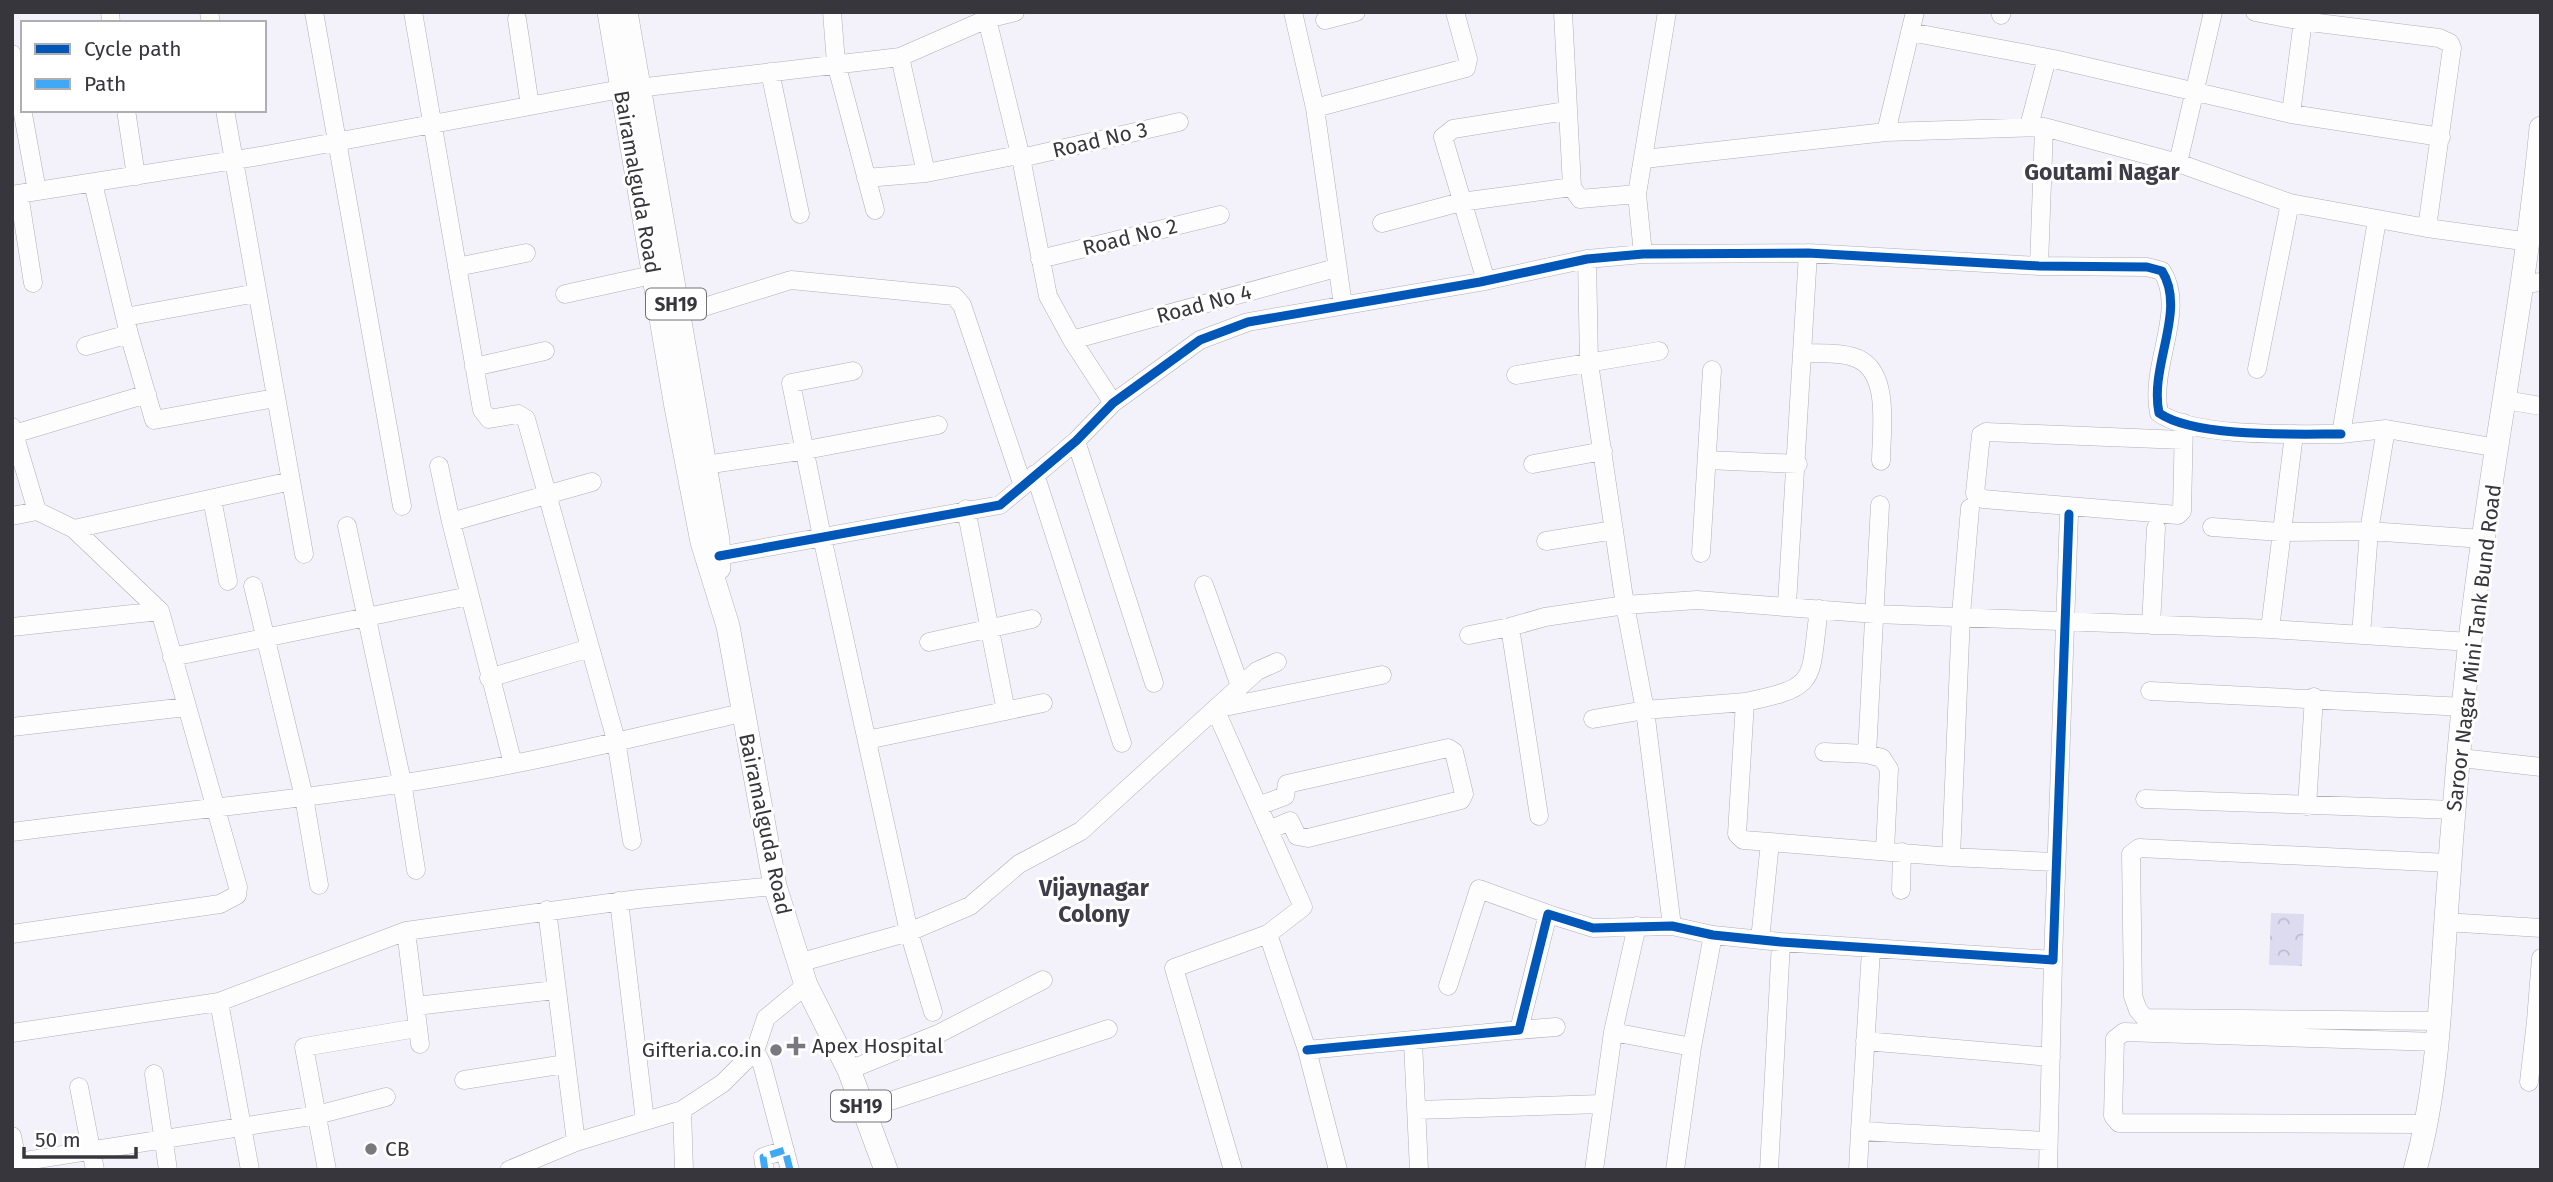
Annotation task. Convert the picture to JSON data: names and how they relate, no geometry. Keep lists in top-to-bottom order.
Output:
{
  "streets": {
    "main road": ["Bairamalguda Road", "SH19", "Saroor Nagar Mini Tank Bund Road"],
    "street": ["Road No 3", "Road No 2", "Road No 4"]
  },
  "districts": ["Goutami Nagar", "Vijaynagar Colony"],
  "places": {
    "health": ["Apex Hospital"],
    "other": ["Gifteria.co.in", "CB"]
  },
  "legend": ["Cycle path", "Path"],
  "scale_bar": "50 m"
}
